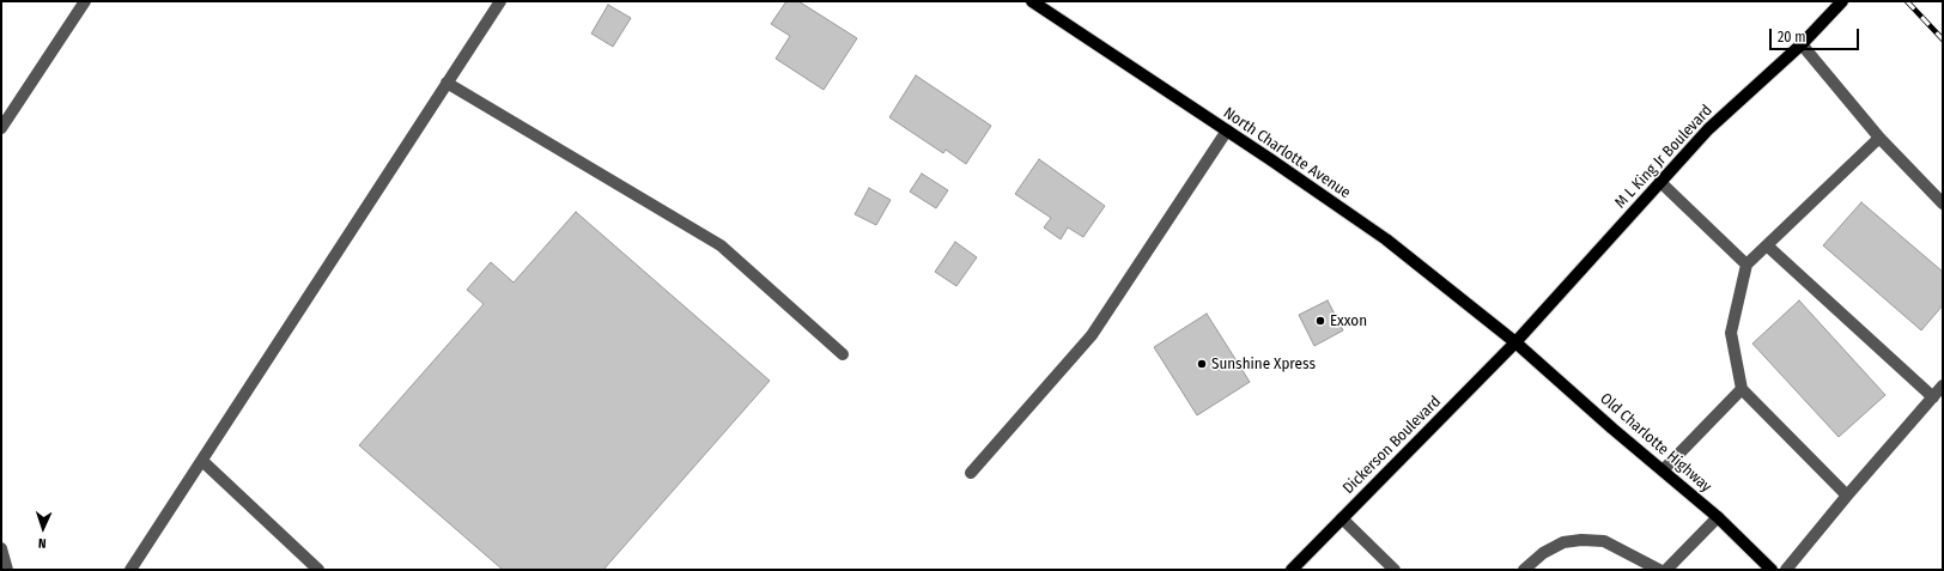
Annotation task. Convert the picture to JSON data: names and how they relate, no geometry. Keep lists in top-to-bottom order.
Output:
{
  "streets": {
    "main road": [
      "North Charlotte Avenue",
      "M L King Jr Boulevard",
      "Old Charlotte Highway",
      "Dickerson Boulevard"
    ]
  },
  "crossings": [
    ["North Charlotte Avenue", "M L King Jr Boulevard"],
    ["North Charlotte Avenue", "Old Charlotte Highway"],
    ["North Charlotte Avenue", "Dickerson Boulevard"],
    ["M L King Jr Boulevard", "Old Charlotte Highway"],
    ["M L King Jr Boulevard", "Dickerson Boulevard"],
    ["Old Charlotte Highway", "Dickerson Boulevard"]
  ],
  "places": ["Exxon", "Sunshine Xpress"],
  "scale_bar": "20 m",
  "north": "bottom"
}
